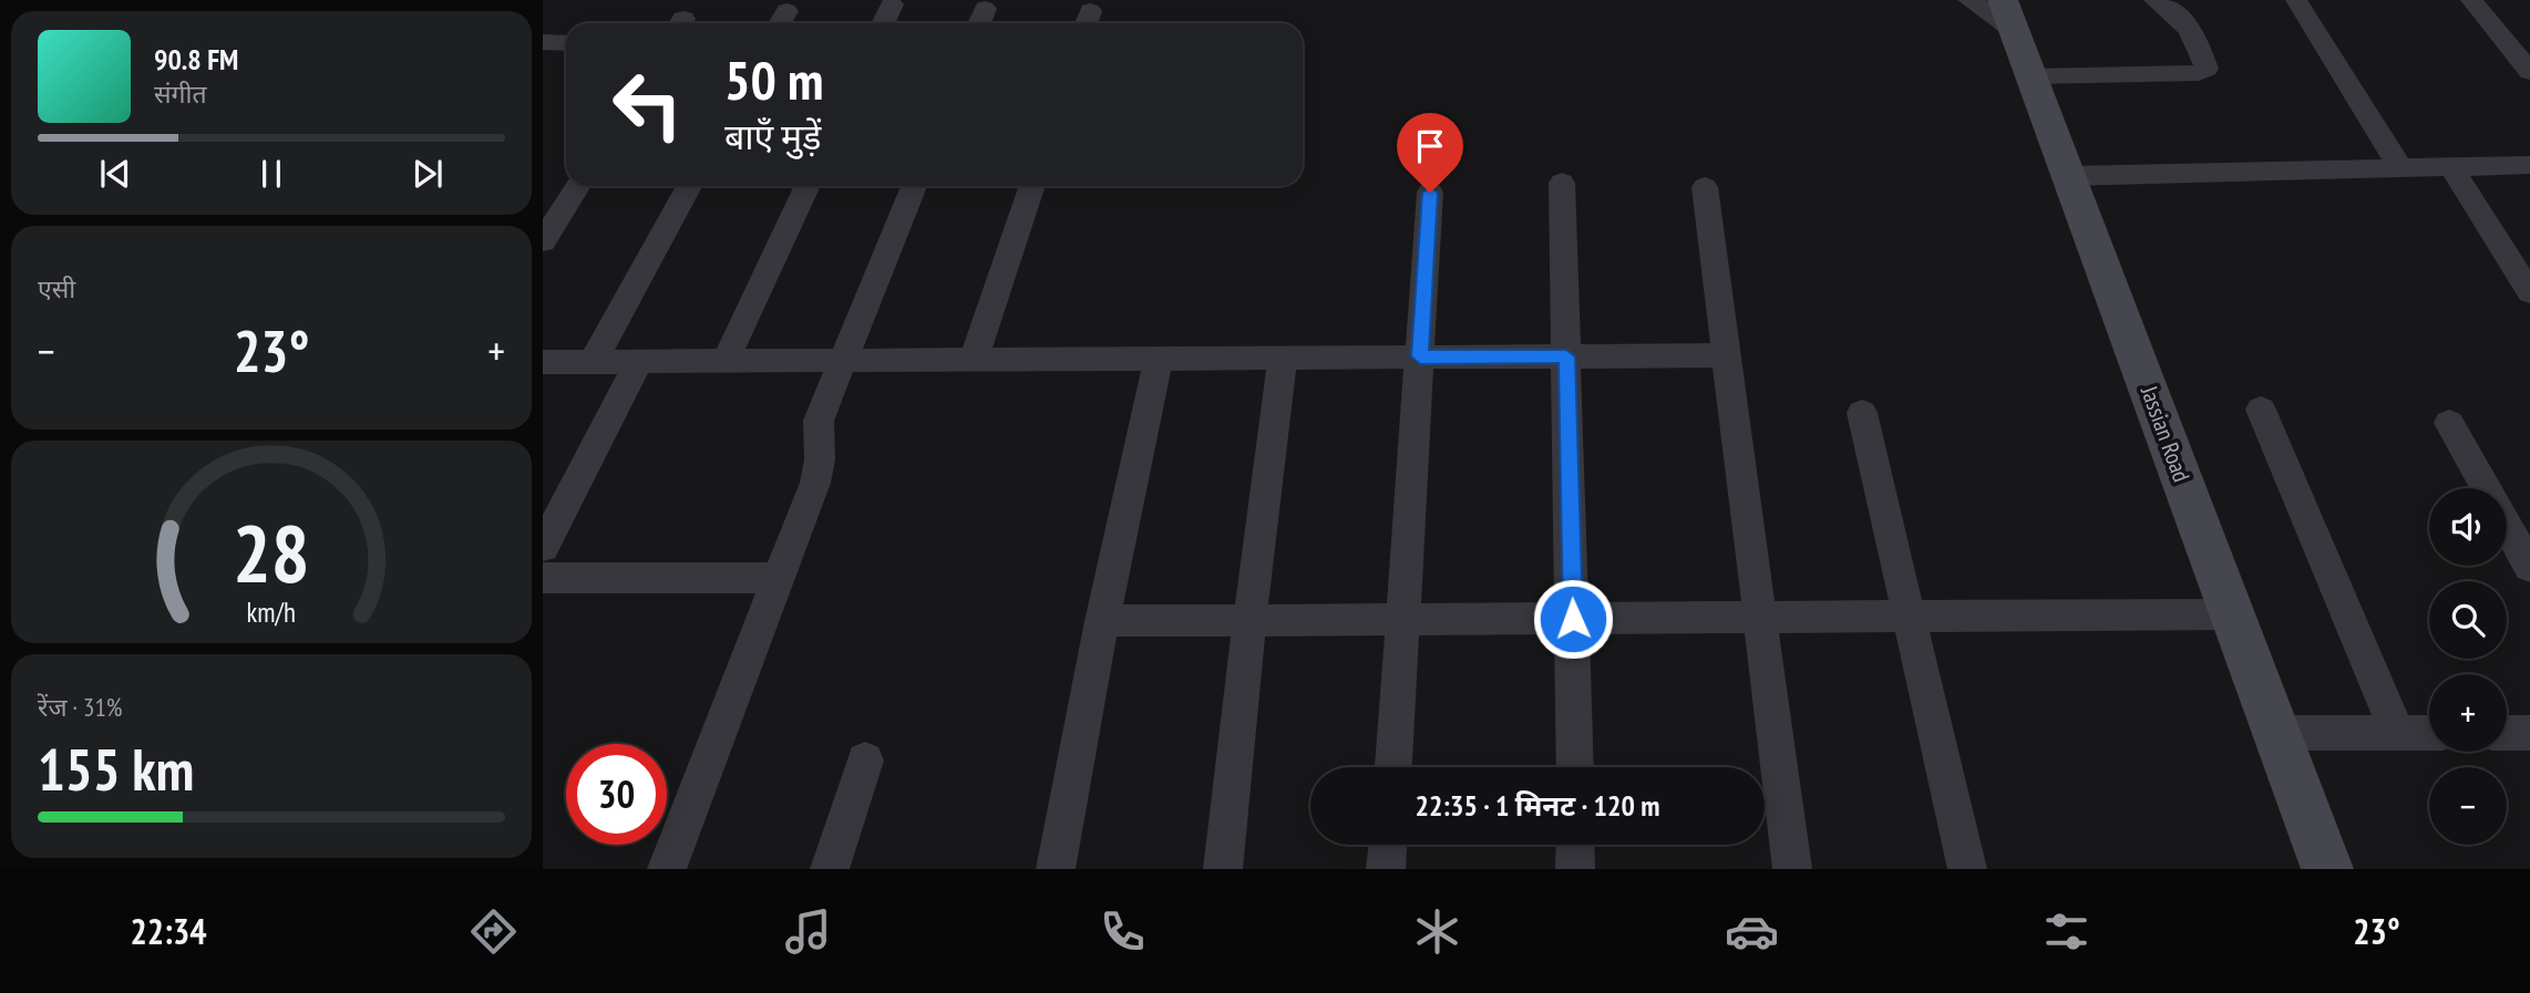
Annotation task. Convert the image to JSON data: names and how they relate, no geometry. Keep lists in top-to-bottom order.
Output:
{
  "streets": {
    "street": ["Jassian Road"]
  },
  "page": {
    "turn": ["50 m", "बाएँ मुड़ें"],
    "song": ["90.8 FM", "संगीत"],
    "tile": [
      "एसी",
      ["रेंज · 31%", "155 km"]
    ],
    "heat": ["−", "23°", "+"],
    "map_buttons": ["+", "−"],
    "limit": "30",
    "trip": "22:35 · 1 मिनट · 120 m",
    "tabs": ["22:34", "23°"],
    "gauge": ["28", "km/h"]
  }
}
